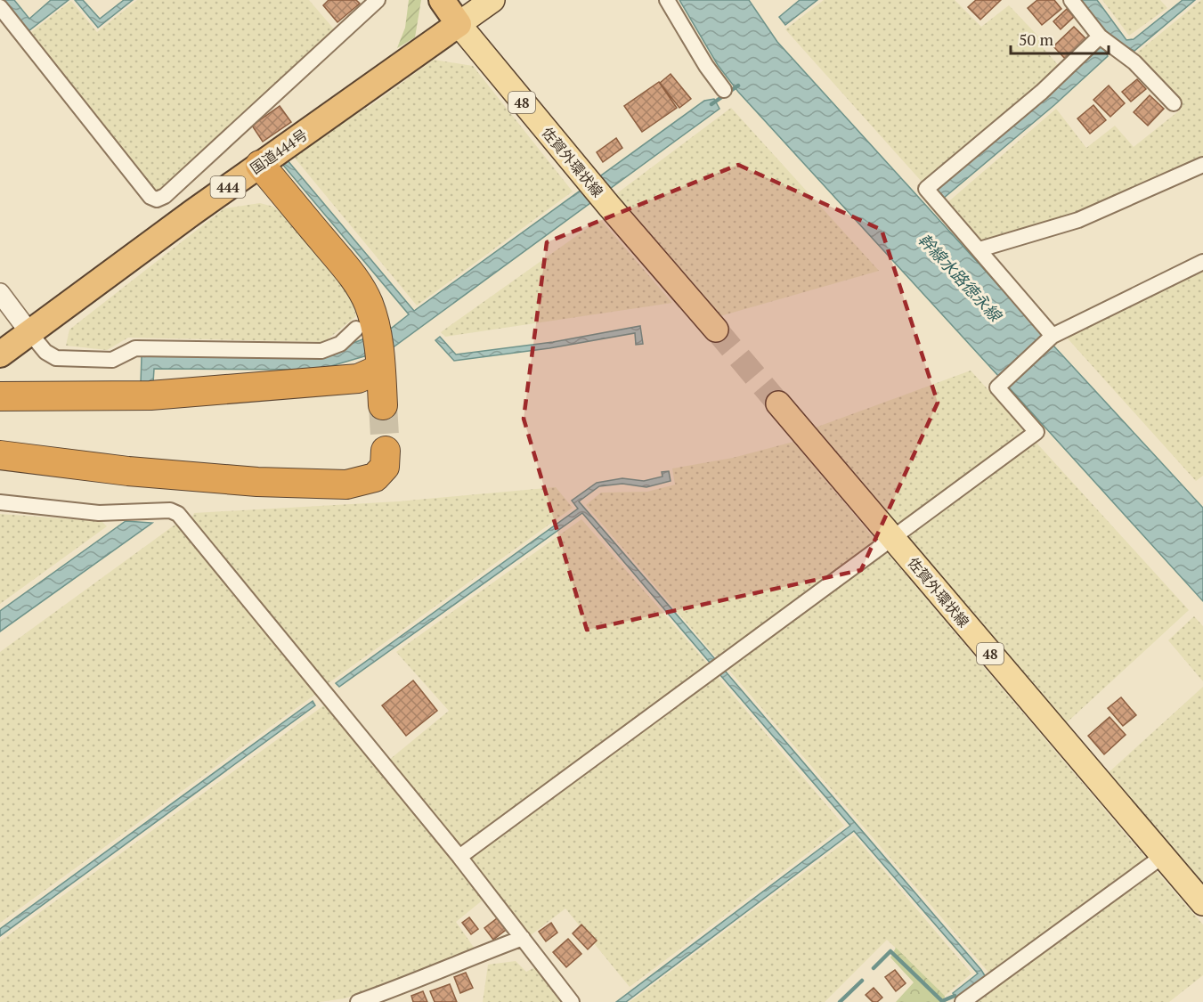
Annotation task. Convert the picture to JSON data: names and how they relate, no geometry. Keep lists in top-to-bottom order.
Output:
{
  "streets": {
    "highway": ["国道444号", "444"],
    "main road": ["48", "佐賀外環状線"]
  },
  "crossings": [
    ["国道444号", "佐賀外環状線"]
  ],
  "water": ["幹線水路徳永線"],
  "scale_bar": "50 m"
}
